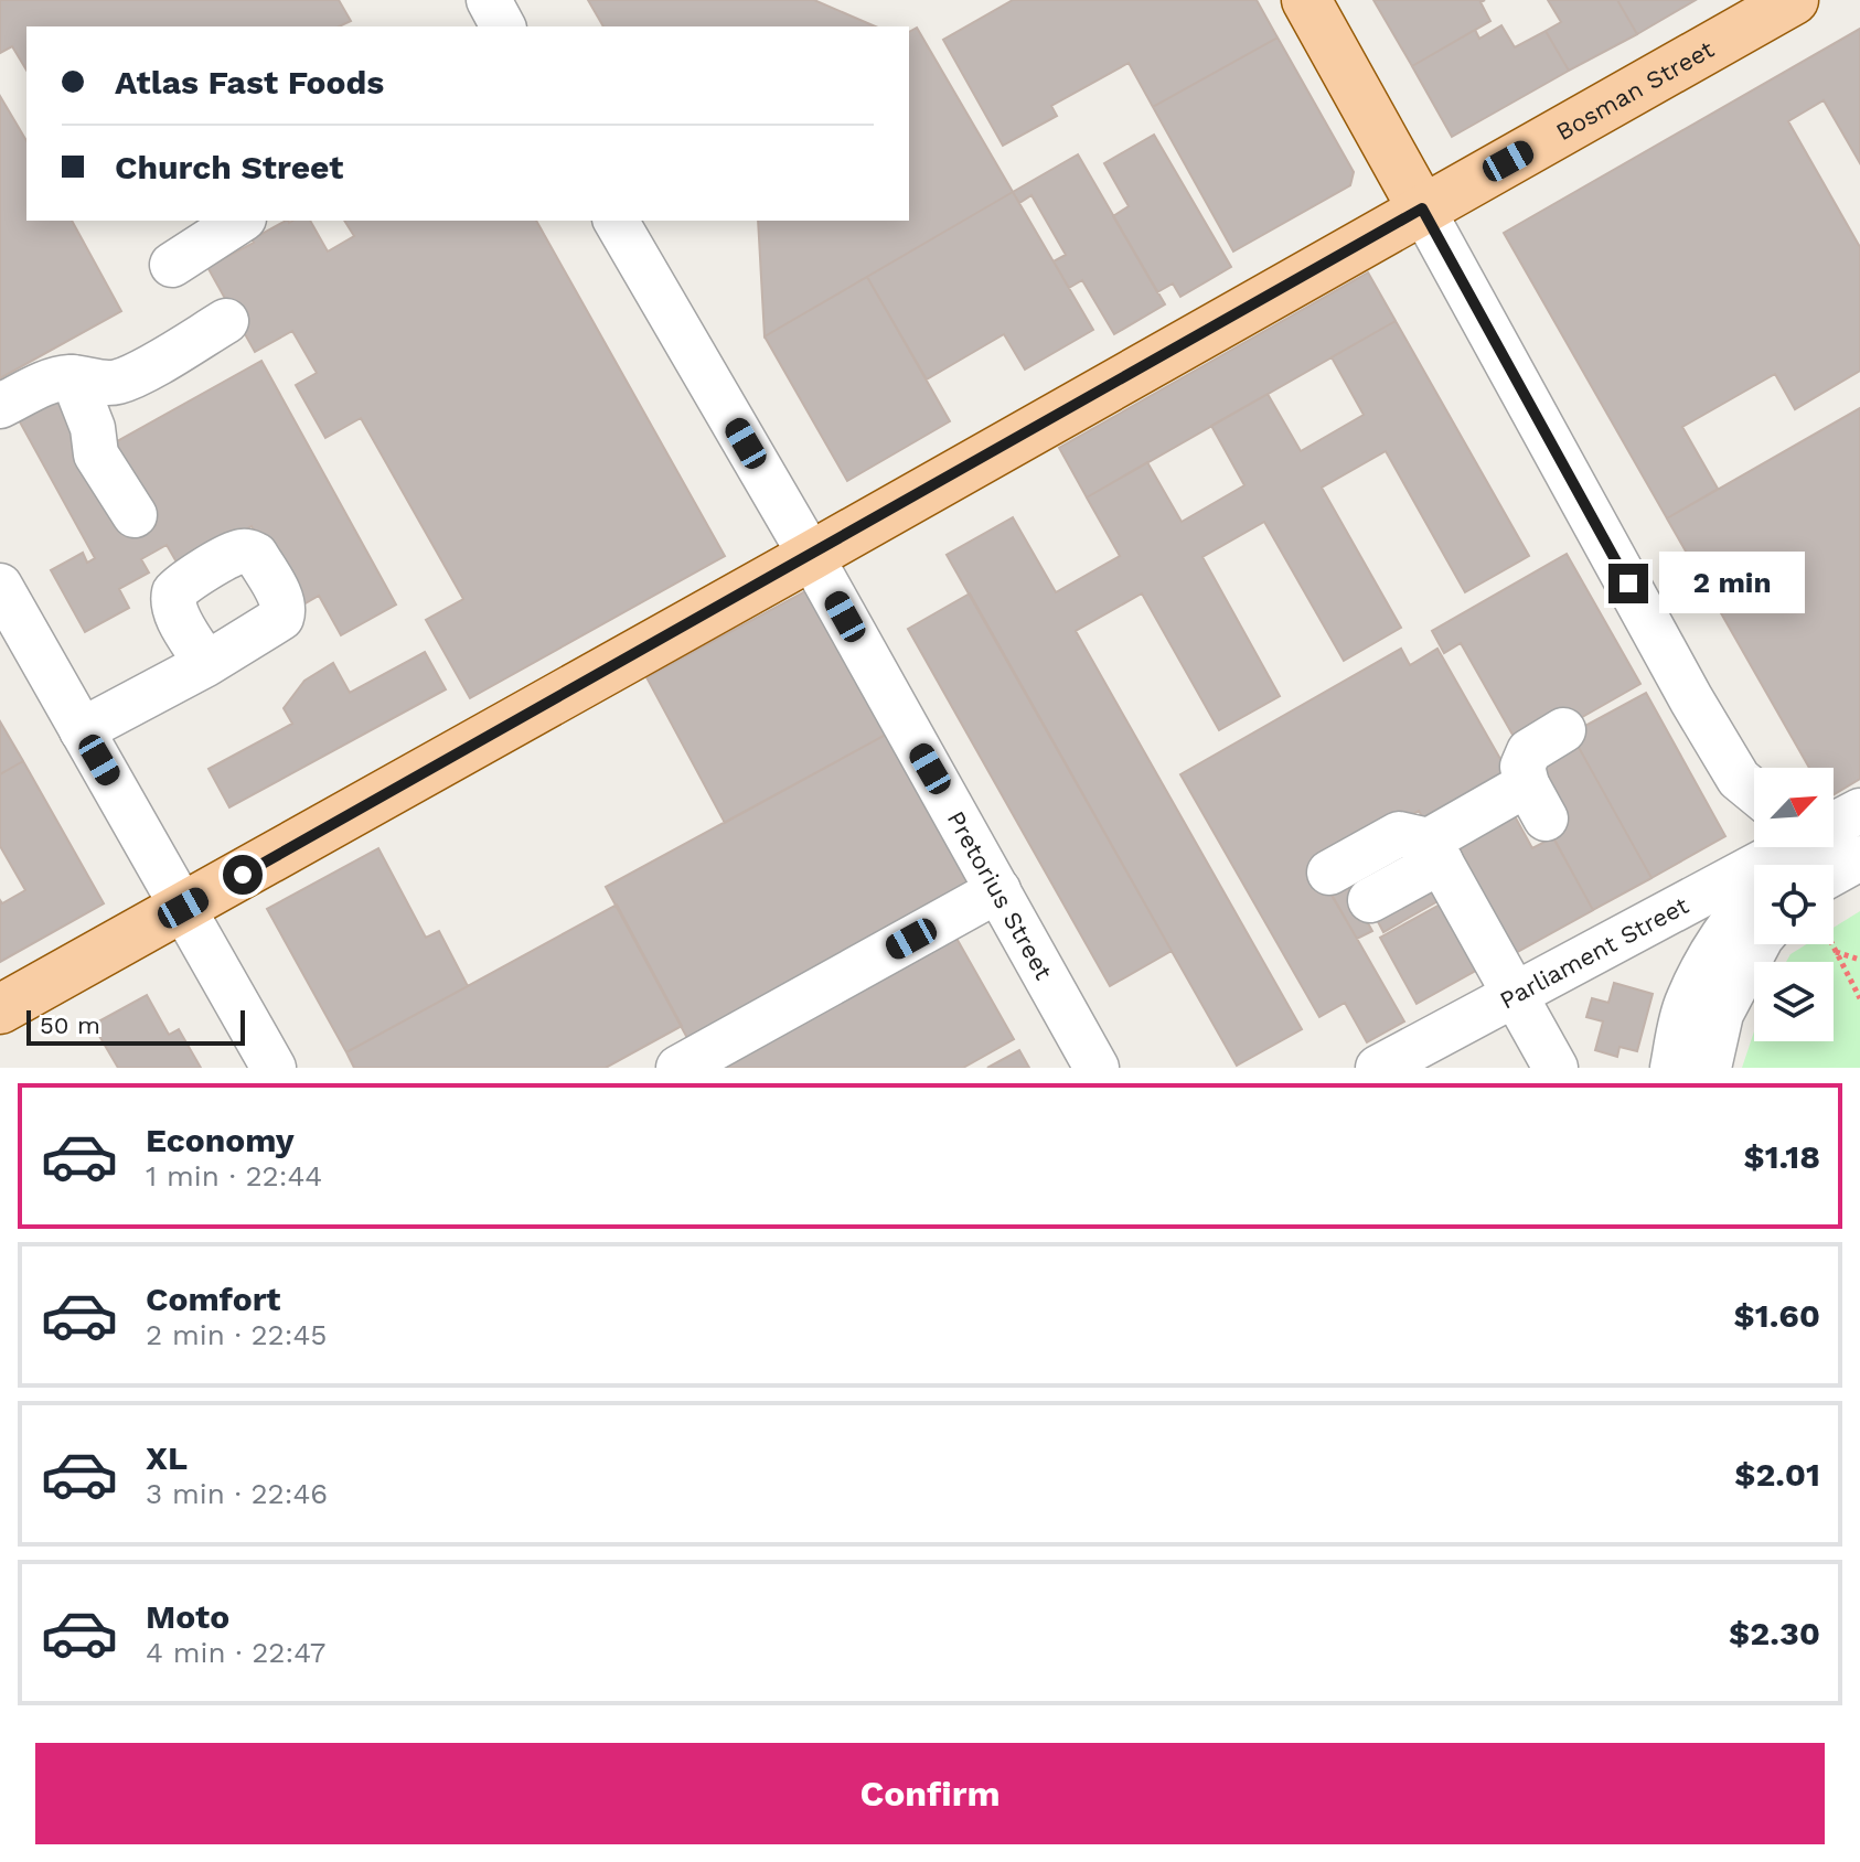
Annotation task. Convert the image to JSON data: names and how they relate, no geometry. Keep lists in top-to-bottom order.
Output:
{
  "streets": {
    "main road": ["Bosman Street"],
    "street": ["Pretorius Street", "Parliament Street"]
  },
  "crossings": [
    ["Bosman Street", "Pretorius Street"]
  ],
  "scale_bar": "50 m",
  "north": "top right",
  "page": {
    "banner": ["Atlas Fast Foods", "Church Street"],
    "bubble": "2 min",
    "scale": "50 m",
    "list": [
      {
        "name": "Economy",
        "note": "1 min · 22:44",
        "value": "$1.18"
      },
      {
        "name": "Comfort",
        "note": "2 min · 22:45",
        "value": "$1.60"
      },
      {
        "name": "XL",
        "note": "3 min · 22:46",
        "value": "$2.01"
      },
      {
        "name": "Moto",
        "note": "4 min · 22:47",
        "value": "$2.30"
      }
    ],
    "buttons": "Confirm"
  }
}
